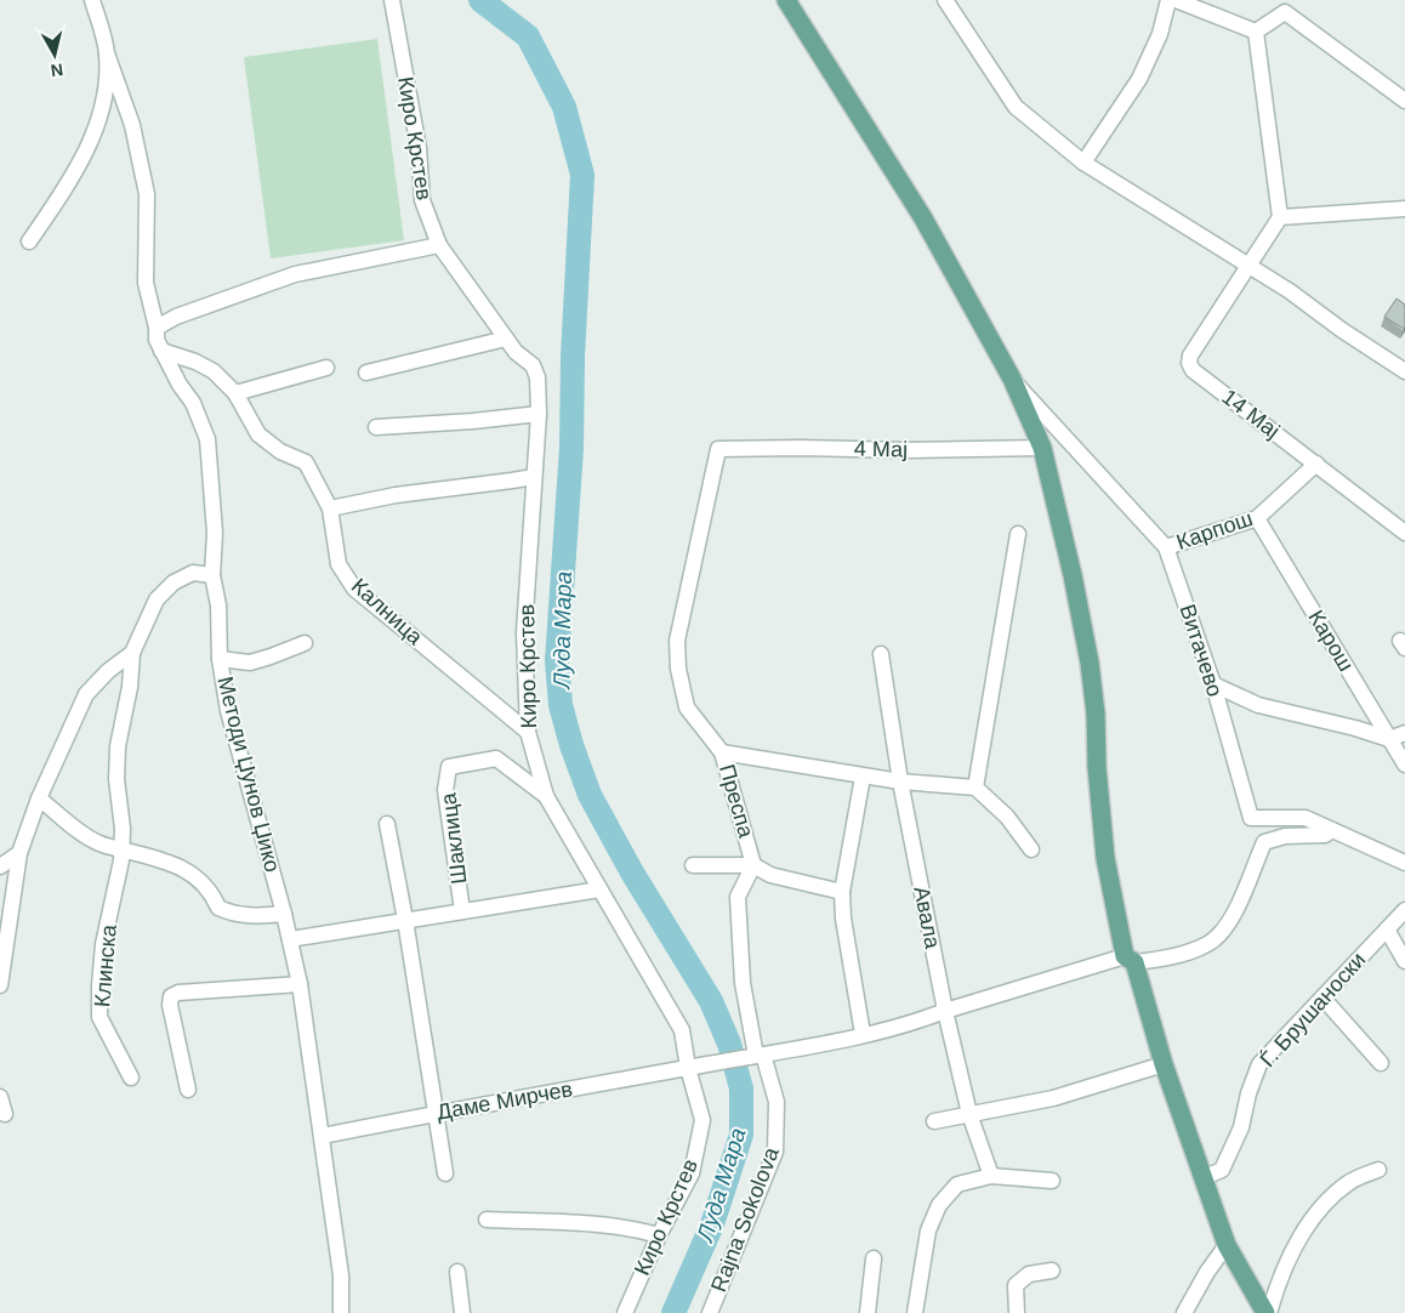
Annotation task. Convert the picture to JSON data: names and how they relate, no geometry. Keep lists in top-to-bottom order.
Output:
{
  "streets": {
    "street": [
      "Киро Крстев",
      "14 Мај",
      "4 Мај",
      "Карпош",
      "Калница",
      "Карош",
      "Витачево",
      "Методи Џунов Џико",
      "Преспа",
      "Шаклица",
      "Авала",
      "Клинска",
      "Ѓ. Брушаноски",
      "Даме Мирчев",
      "Rajna Sokolova"
    ]
  },
  "crossings": [
    ["Киро Крстев", "Калница"],
    ["Киро Крстев", "Шаклица"],
    ["Киро Крстев", "Даме Мирчев"],
    ["14 Мај", "Карпош"],
    ["4 Мај", "Преспа"],
    ["Карпош", "Карош"],
    ["Карпош", "Витачево"],
    ["Калница", "Методи Џунов Џико"],
    ["Витачево", "Даме Мирчев"],
    ["Методи Џунов Џико", "Даме Мирчев"],
    ["Преспа", "Даме Мирчев"],
    ["Преспа", "Rajna Sokolova"],
    ["Авала", "Даме Мирчев"],
    ["Даме Мирчев", "Rajna Sokolova"]
  ],
  "water": ["Луда Мара"],
  "north": "bottom"
}
